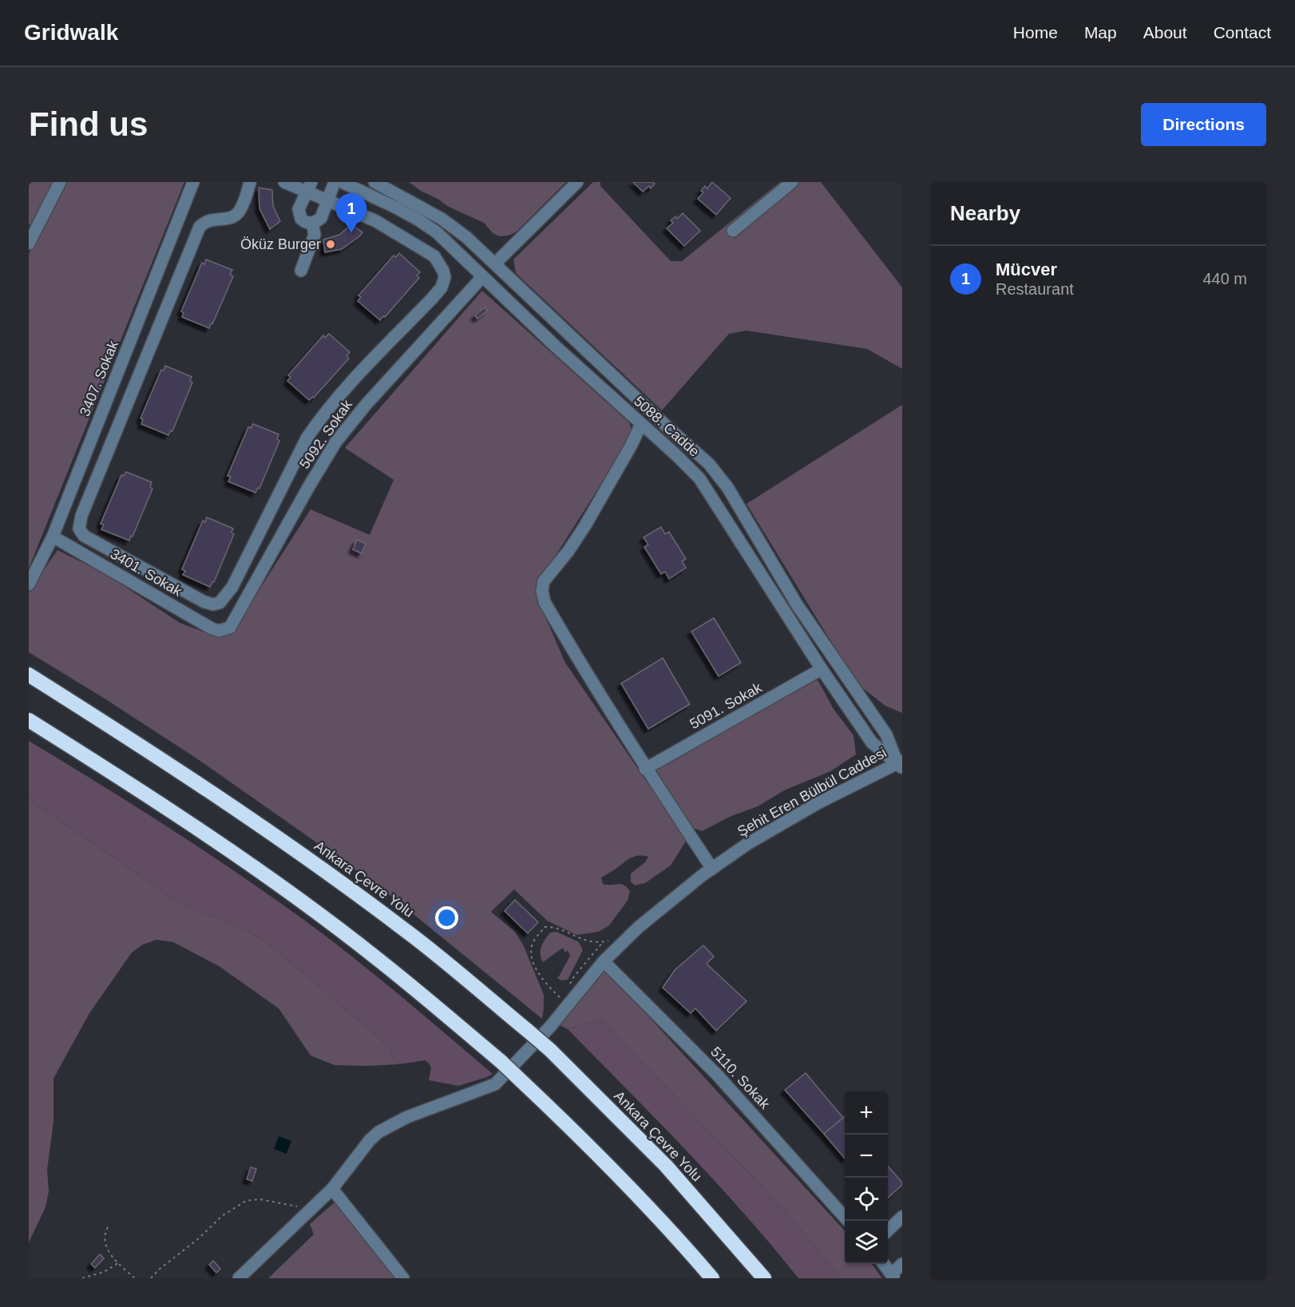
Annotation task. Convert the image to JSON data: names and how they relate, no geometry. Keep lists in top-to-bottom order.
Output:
{
  "streets": {
    "highway": ["Ankara Çevre Yolu"],
    "street": [
      "3407. Sokak",
      "5088. Cadde",
      "5092. Sokak",
      "3401. Sokak",
      "5091. Sokak",
      "Şehit Eren Bülbül Caddesi",
      "5110. Sokak"
    ]
  },
  "crossings": [
    ["3407. Sokak", "3401. Sokak"],
    ["5088. Cadde", "5092. Sokak"],
    ["5088. Cadde", "5091. Sokak"],
    ["5088. Cadde", "Şehit Eren Bülbül Caddesi"],
    ["5092. Sokak", "3401. Sokak"],
    ["Şehit Eren Bülbül Caddesi", "5110. Sokak"]
  ],
  "places": ["Öküz Burger"],
  "page": {
    "header": "Gridwalk",
    "nav": [
      "Home",
      "Map",
      "About",
      "Contact"
    ],
    "buttons": "Directions",
    "title": "Find us",
    "heading": "Nearby",
    "pins": "1",
    "list": [
      {
        "mark": "1",
        "name": "Mücver",
        "note": "Restaurant",
        "value": "440 m"
      }
    ],
    "map_buttons": ["+", "−"]
  }
}
